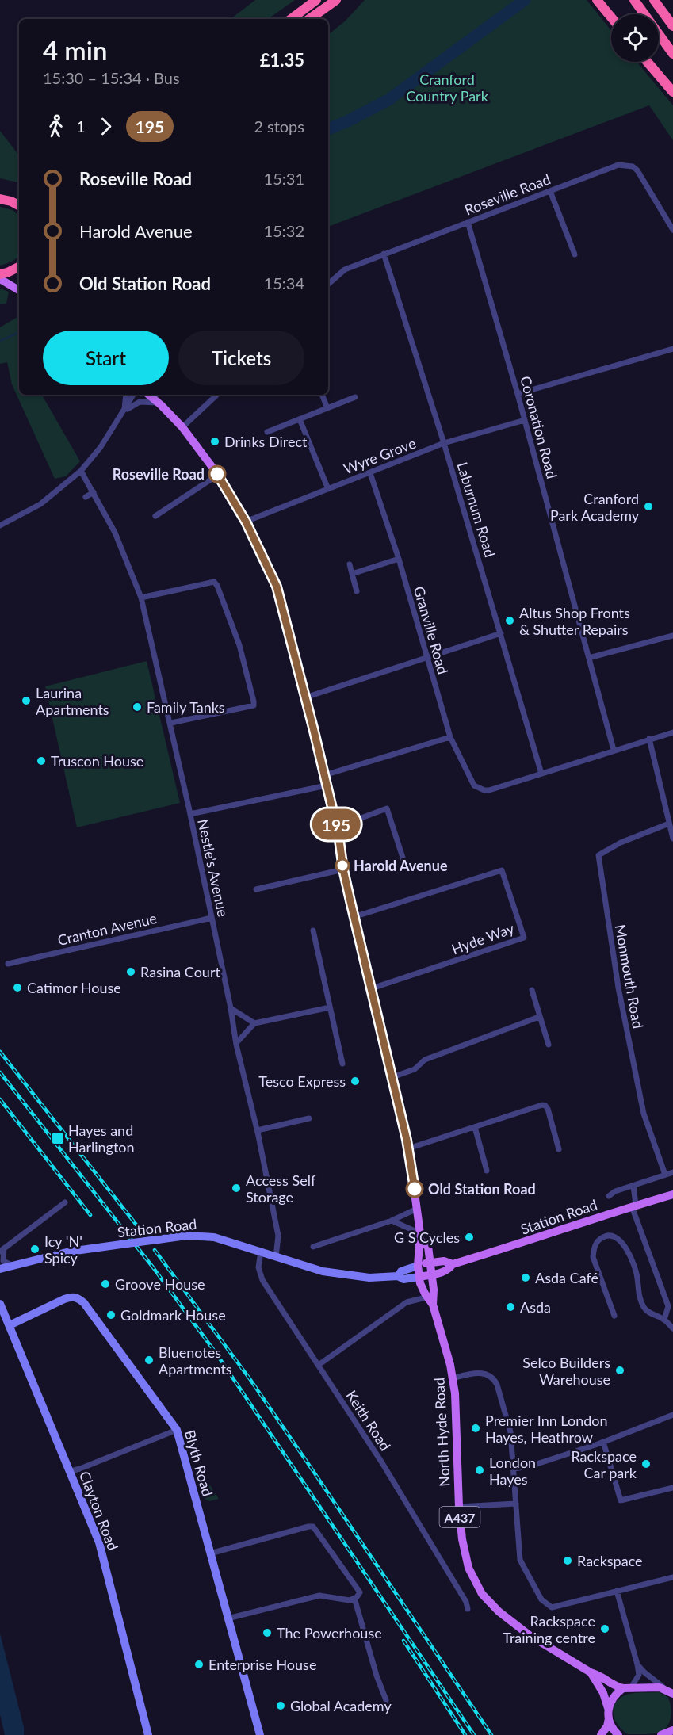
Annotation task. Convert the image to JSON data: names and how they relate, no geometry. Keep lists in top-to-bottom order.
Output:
{
  "streets": {
    "main road": ["Station Road", "North Hyde Road", "A437"],
    "street": [
      "Roseville Road",
      "Coronation Road",
      "Wyre Grove",
      "Laburnum Road",
      "Granville Road",
      "Nestle's Avenue",
      "Cranton Avenue",
      "Hyde Way",
      "Monmouth Road",
      "Keith Road",
      "Blyth Road",
      "Clayton Road"
    ]
  },
  "crossings": [
    ["Roseville Road", "Coronation Road"],
    ["Roseville Road", "Laburnum Road"],
    ["Coronation Road", "Wyre Grove"],
    ["Wyre Grove", "Laburnum Road"],
    ["Wyre Grove", "Granville Road"],
    ["Wyre Grove", "North Hyde Road"],
    ["Laburnum Road", "Granville Road"],
    ["Nestle's Avenue", "Cranton Avenue"],
    ["Nestle's Avenue", "Station Road"],
    ["Hyde Way", "North Hyde Road"],
    ["Station Road", "Keith Road"],
    ["Station Road", "North Hyde Road"],
    ["Blyth Road", "Clayton Road"]
  ],
  "parks": ["Cranford Country Park"],
  "places": {
    "other": [
      "Drinks Direct",
      "Roseville Road",
      "Cranford Park Academy",
      "Altus Shop Fronts & Shutter Repairs",
      "Laurina Apartments",
      "Family Tanks",
      "Truscon House",
      "Harold Avenue",
      "Rasina Court",
      "Catimor House",
      "Tesco Express",
      "Access Self Storage",
      "Old Station Road",
      "G S Cycles",
      "Icy 'N' Spicy",
      "Asda Café",
      "Groove House",
      "Asda",
      "Goldmark House",
      "Bluenotes Apartments",
      "Selco Builders Warehouse",
      "Premier Inn London Hayes, Heathrow",
      "Rackspace Car park",
      "London Hayes",
      "Rackspace",
      "Rackspace Training centre",
      "The Powerhouse",
      "Enterprise House",
      "Global Academy"
    ],
    "transit": ["Hayes and Harlington"]
  },
  "lines": ["bus line 195"],
  "page": {
    "on_map": "195",
    "heading": ["4 min", "15:30 – 15:34 · Bus", "£1.35"],
    "legs": ["1", "195", "2 stops"],
    "list": [
      {
        "name": "Roseville Road",
        "value": "15:31"
      },
      {
        "name": "Harold Avenue",
        "value": "15:32"
      },
      {
        "name": "Old Station Road",
        "value": "15:34"
      }
    ],
    "buttons": ["Start", "Tickets"]
  }
}
